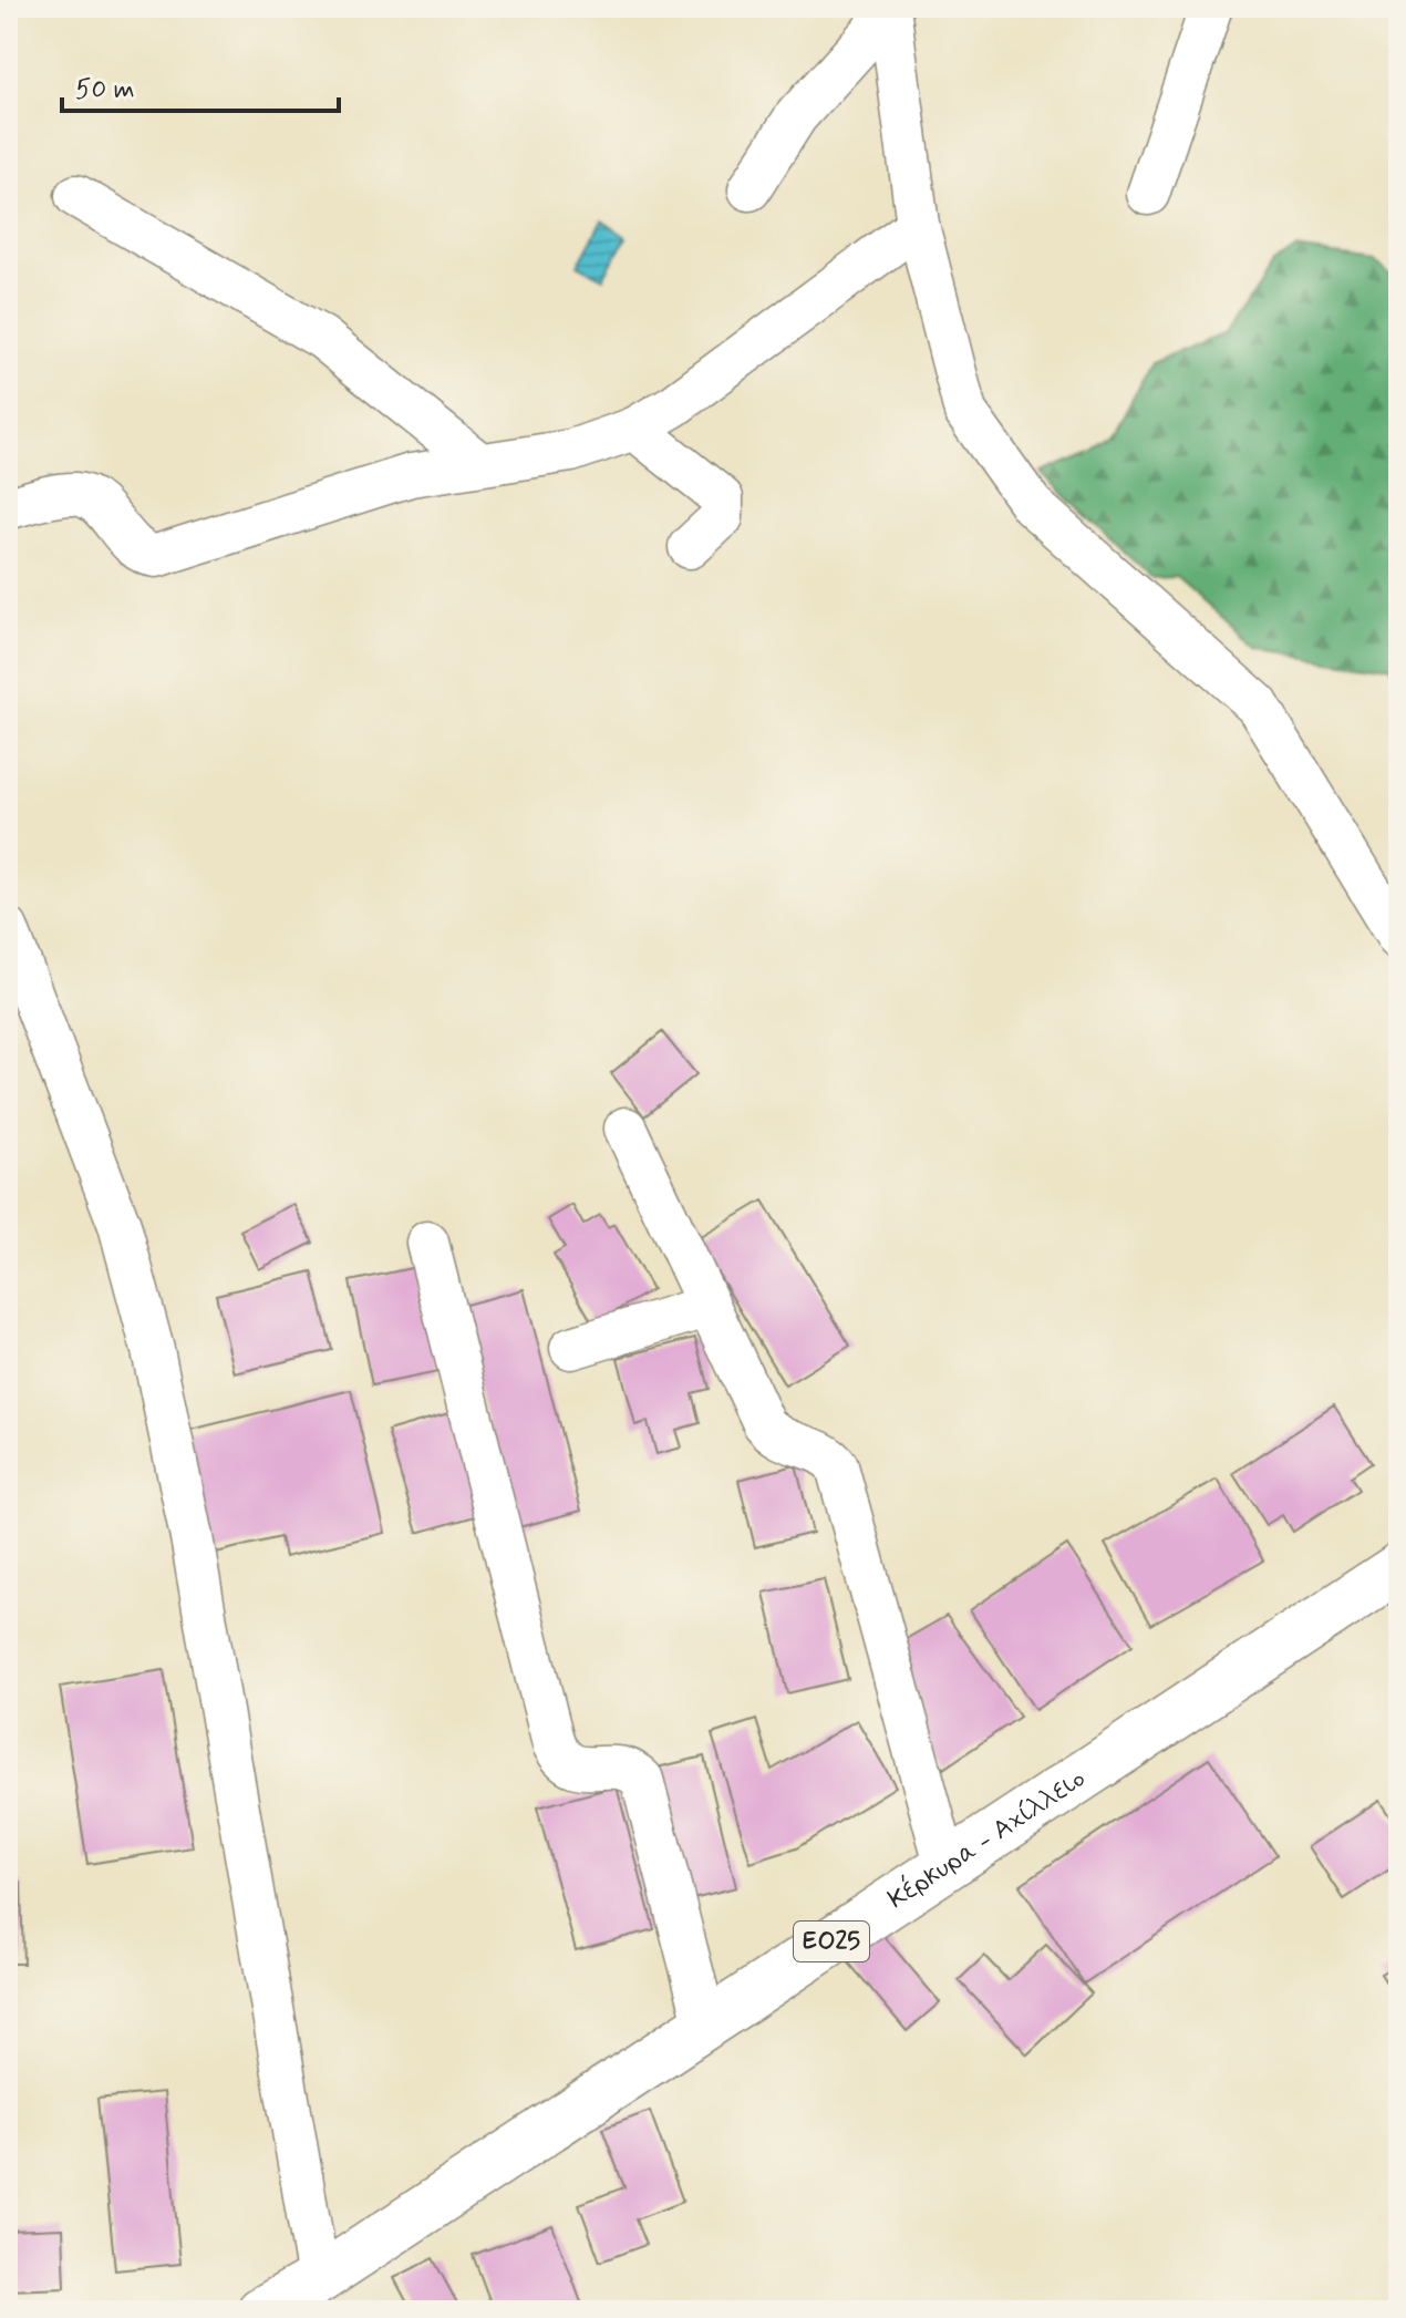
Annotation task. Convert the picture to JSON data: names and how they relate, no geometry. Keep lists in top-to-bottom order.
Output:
{
  "streets": {
    "main road": ["Κέρκυρα - Αχίλλειο", "ΕΟ25"]
  },
  "scale_bar": "50 m"
}
